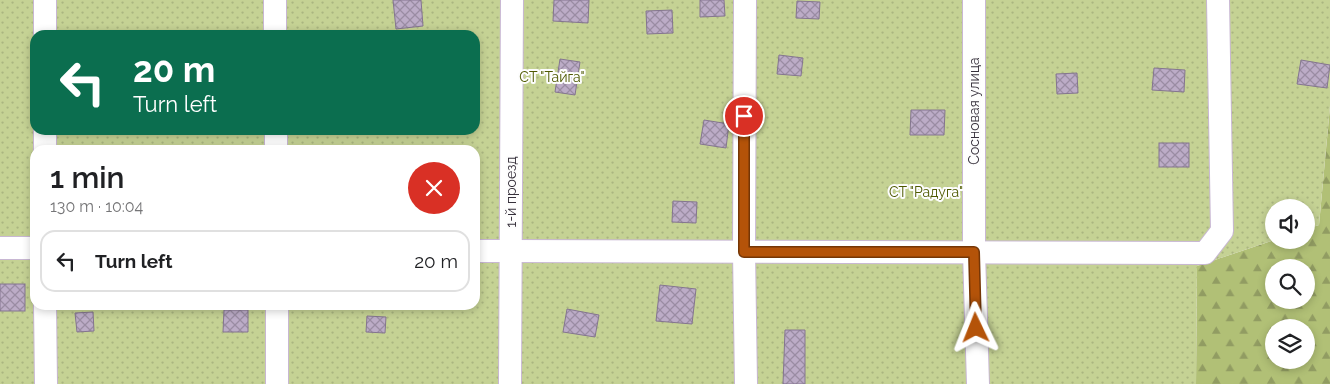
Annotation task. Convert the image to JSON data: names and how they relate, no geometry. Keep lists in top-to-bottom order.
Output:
{
  "streets": {
    "street": ["Сосновая улица", "1-й проезд"]
  },
  "parks": ["СТ \"Тайга\"", "СТ \"Радуга\""],
  "page": {
    "turn": ["20 m", "Turn left"],
    "heading": ["1 min", "130 m · 10:04"],
    "list": [
      {
        "name": "Turn left",
        "value": "20 m"
      }
    ]
  }
}
